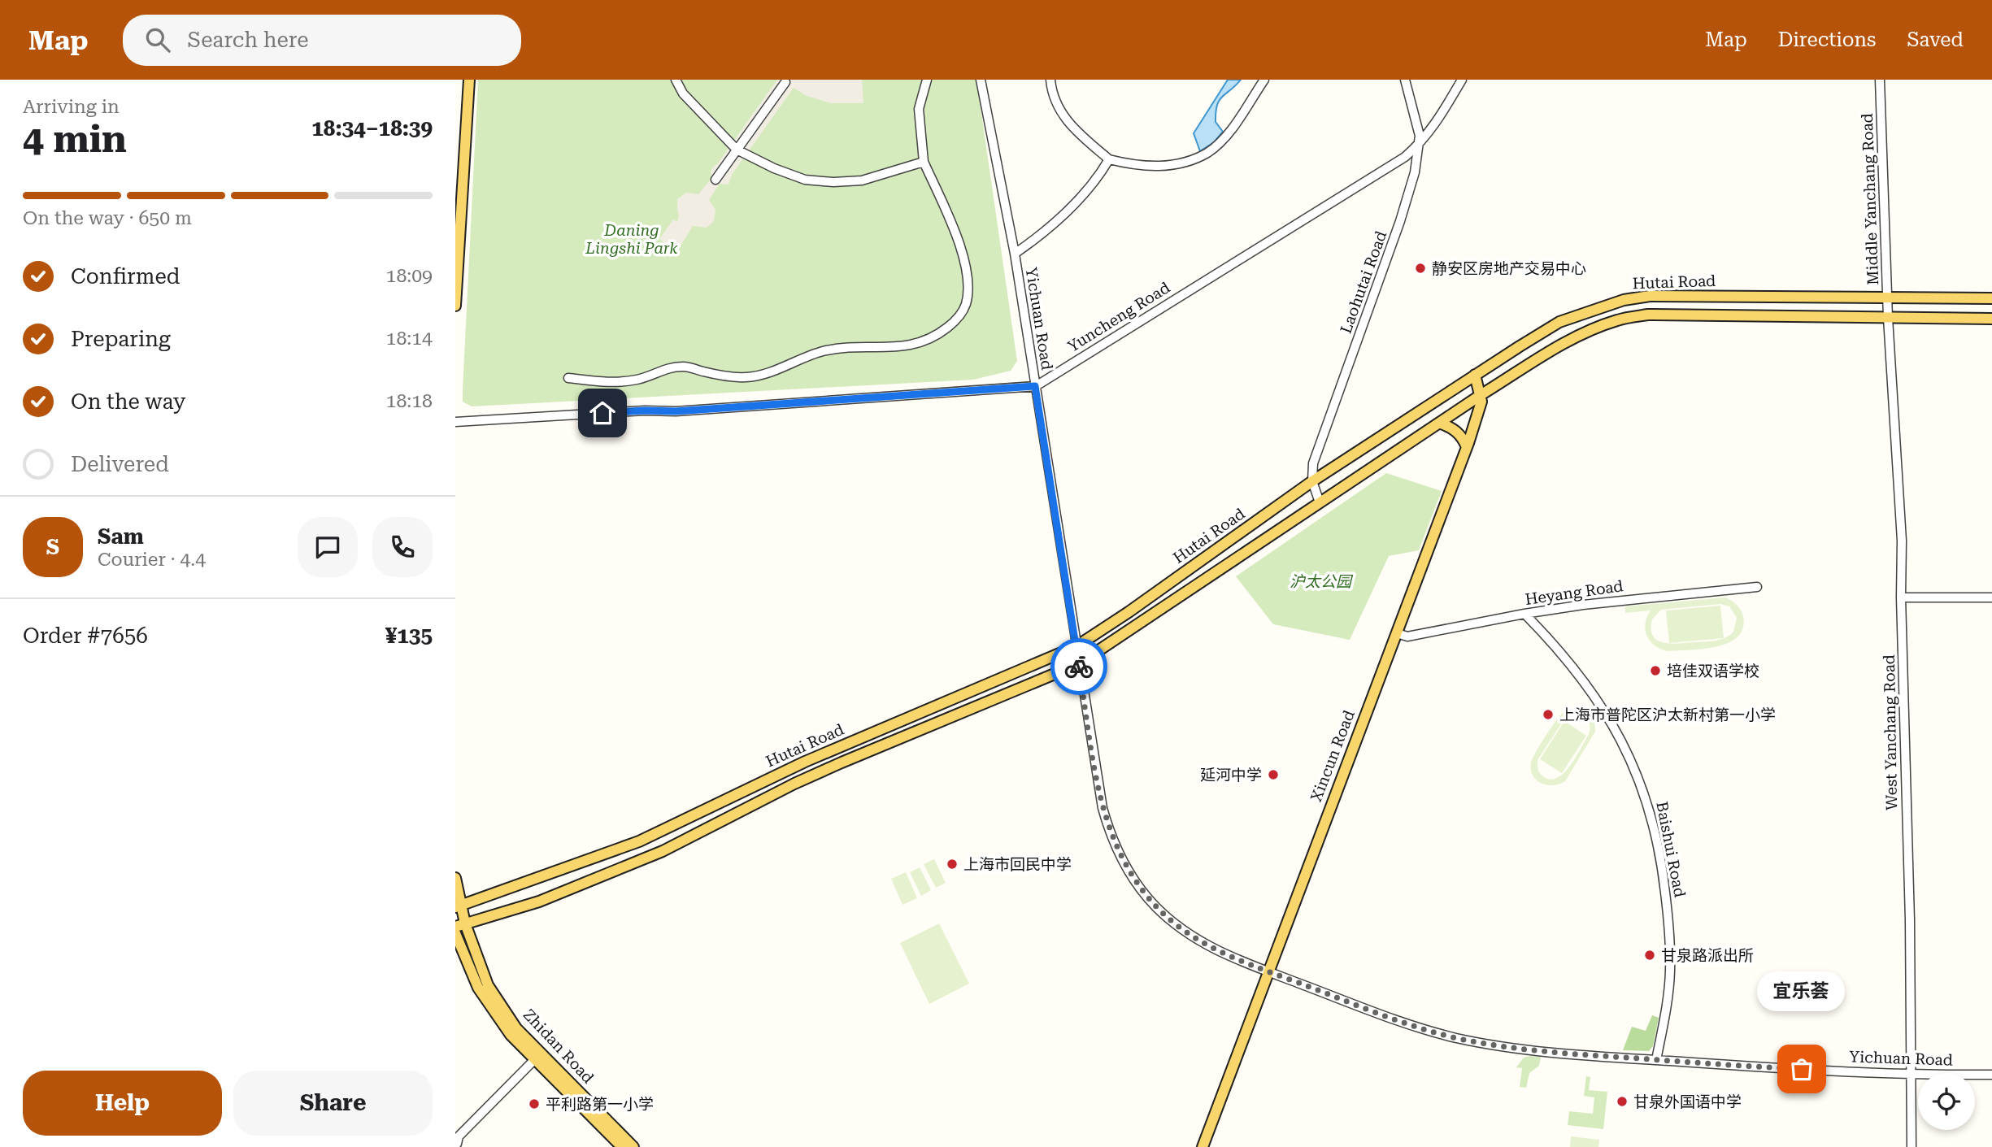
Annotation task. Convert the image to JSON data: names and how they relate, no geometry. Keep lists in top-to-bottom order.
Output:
{
  "streets": {
    "main road": ["Hutai Road", "Xincun Road", "Zhidan Road"],
    "street": [
      "Middle Yanchang Road",
      "Laohutai Road",
      "Yuncheng Road",
      "Yichuan Road",
      "Heyang Road",
      "West Yanchang Road",
      "Baishui Road"
    ]
  },
  "crossings": [
    ["Middle Yanchang Road", "Hutai Road"],
    ["Middle Yanchang Road", "West Yanchang Road"],
    ["Laohutai Road", "Hutai Road"],
    ["Laohutai Road", "Yuncheng Road"],
    ["Hutai Road", "Yichuan Road"],
    ["Hutai Road", "West Yanchang Road"],
    ["Hutai Road", "Xincun Road"],
    ["Hutai Road", "Zhidan Road"],
    ["Yuncheng Road", "Yichuan Road"],
    ["Yichuan Road", "West Yanchang Road"],
    ["Yichuan Road", "Xincun Road"],
    ["Yichuan Road", "Baishui Road"],
    ["Heyang Road", "Xincun Road"],
    ["Heyang Road", "Baishui Road"]
  ],
  "parks": ["Daning Lingshi Park", "沪太公园"],
  "places": [
    "静安区房地产交易中心",
    "培佳双语学校",
    "上海市普陀区沪太新村第一小学",
    "延河中学",
    "上海市回民中学",
    "甘泉路派出所",
    "宜乐荟",
    "甘泉外国语中学",
    "平利路第一小学"
  ],
  "page": {
    "header": "Map",
    "search": "Search here",
    "nav": ["Map", "Directions", "Saved"],
    "heading": ["4 min", "Arriving in", "18:34–18:39"],
    "panel": [
      "Sam",
      "Courier · 4.4",
      "Order #7656",
      "¥135"
    ],
    "bar": "On the way · 650 m",
    "list": [
      ["Confirmed", "18:09"],
      ["Preparing", "18:14"],
      ["On the way", "18:18"],
      "Delivered"
    ],
    "round": "S",
    "bubble": "宜乐荟",
    "buttons": ["Help", "Share"]
  }
}
